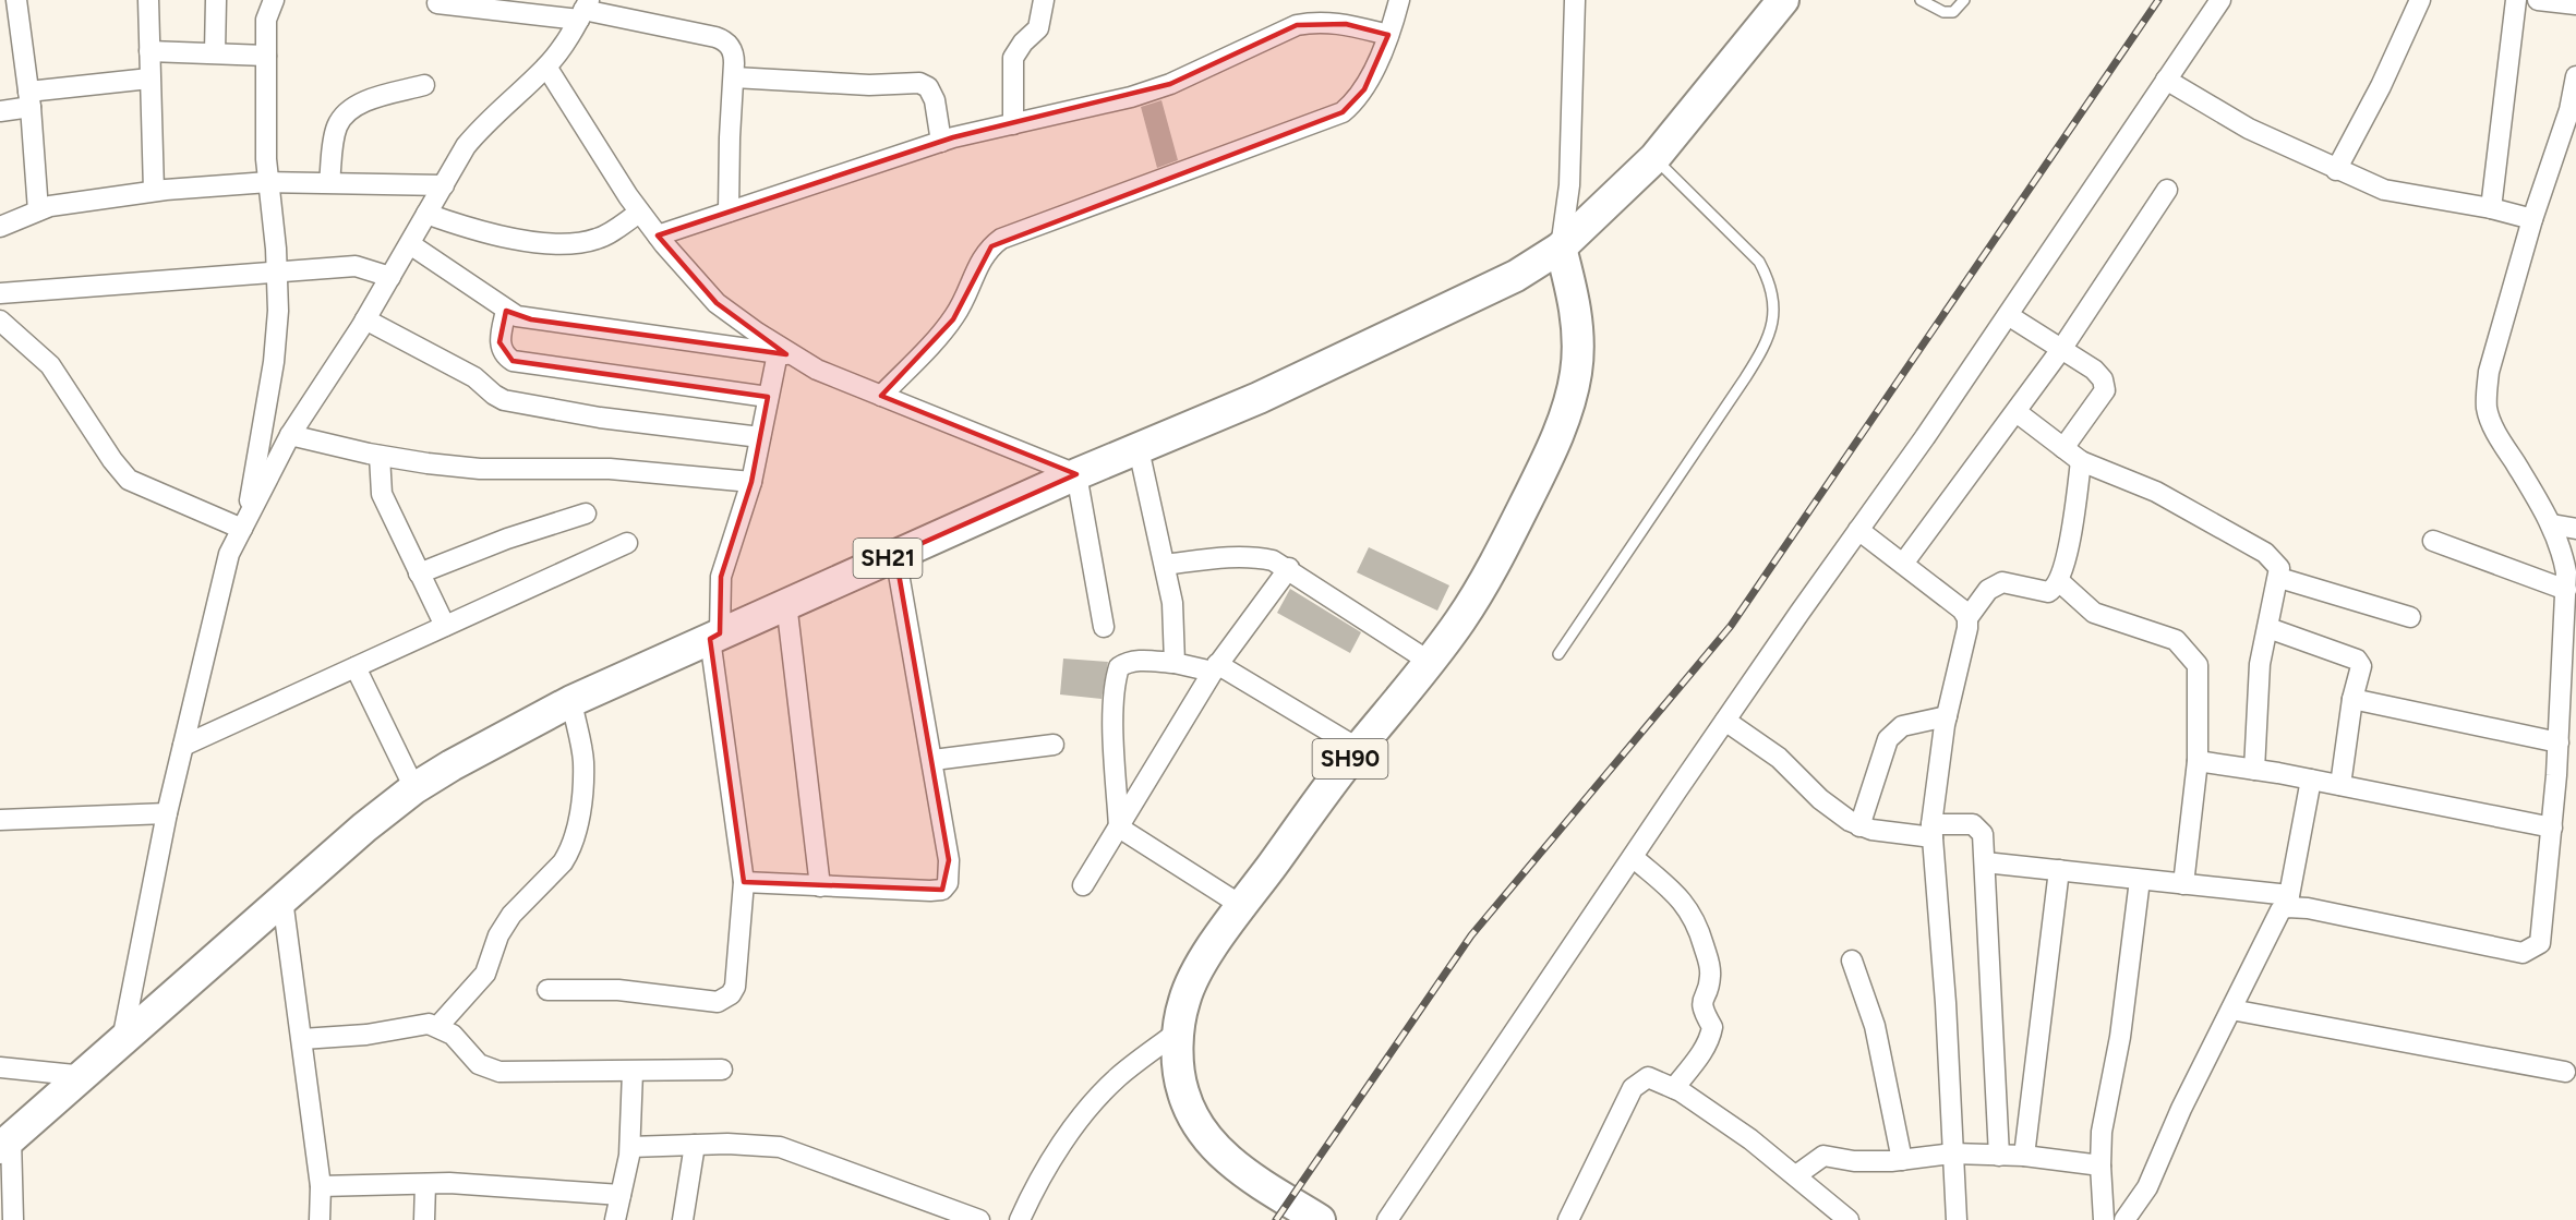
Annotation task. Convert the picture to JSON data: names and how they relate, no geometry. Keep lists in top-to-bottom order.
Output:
{
  "streets": {
    "main road": ["SH21", "SH90"]
  },
  "crossings": [
    ["SH21", "SH90"]
  ]
}
